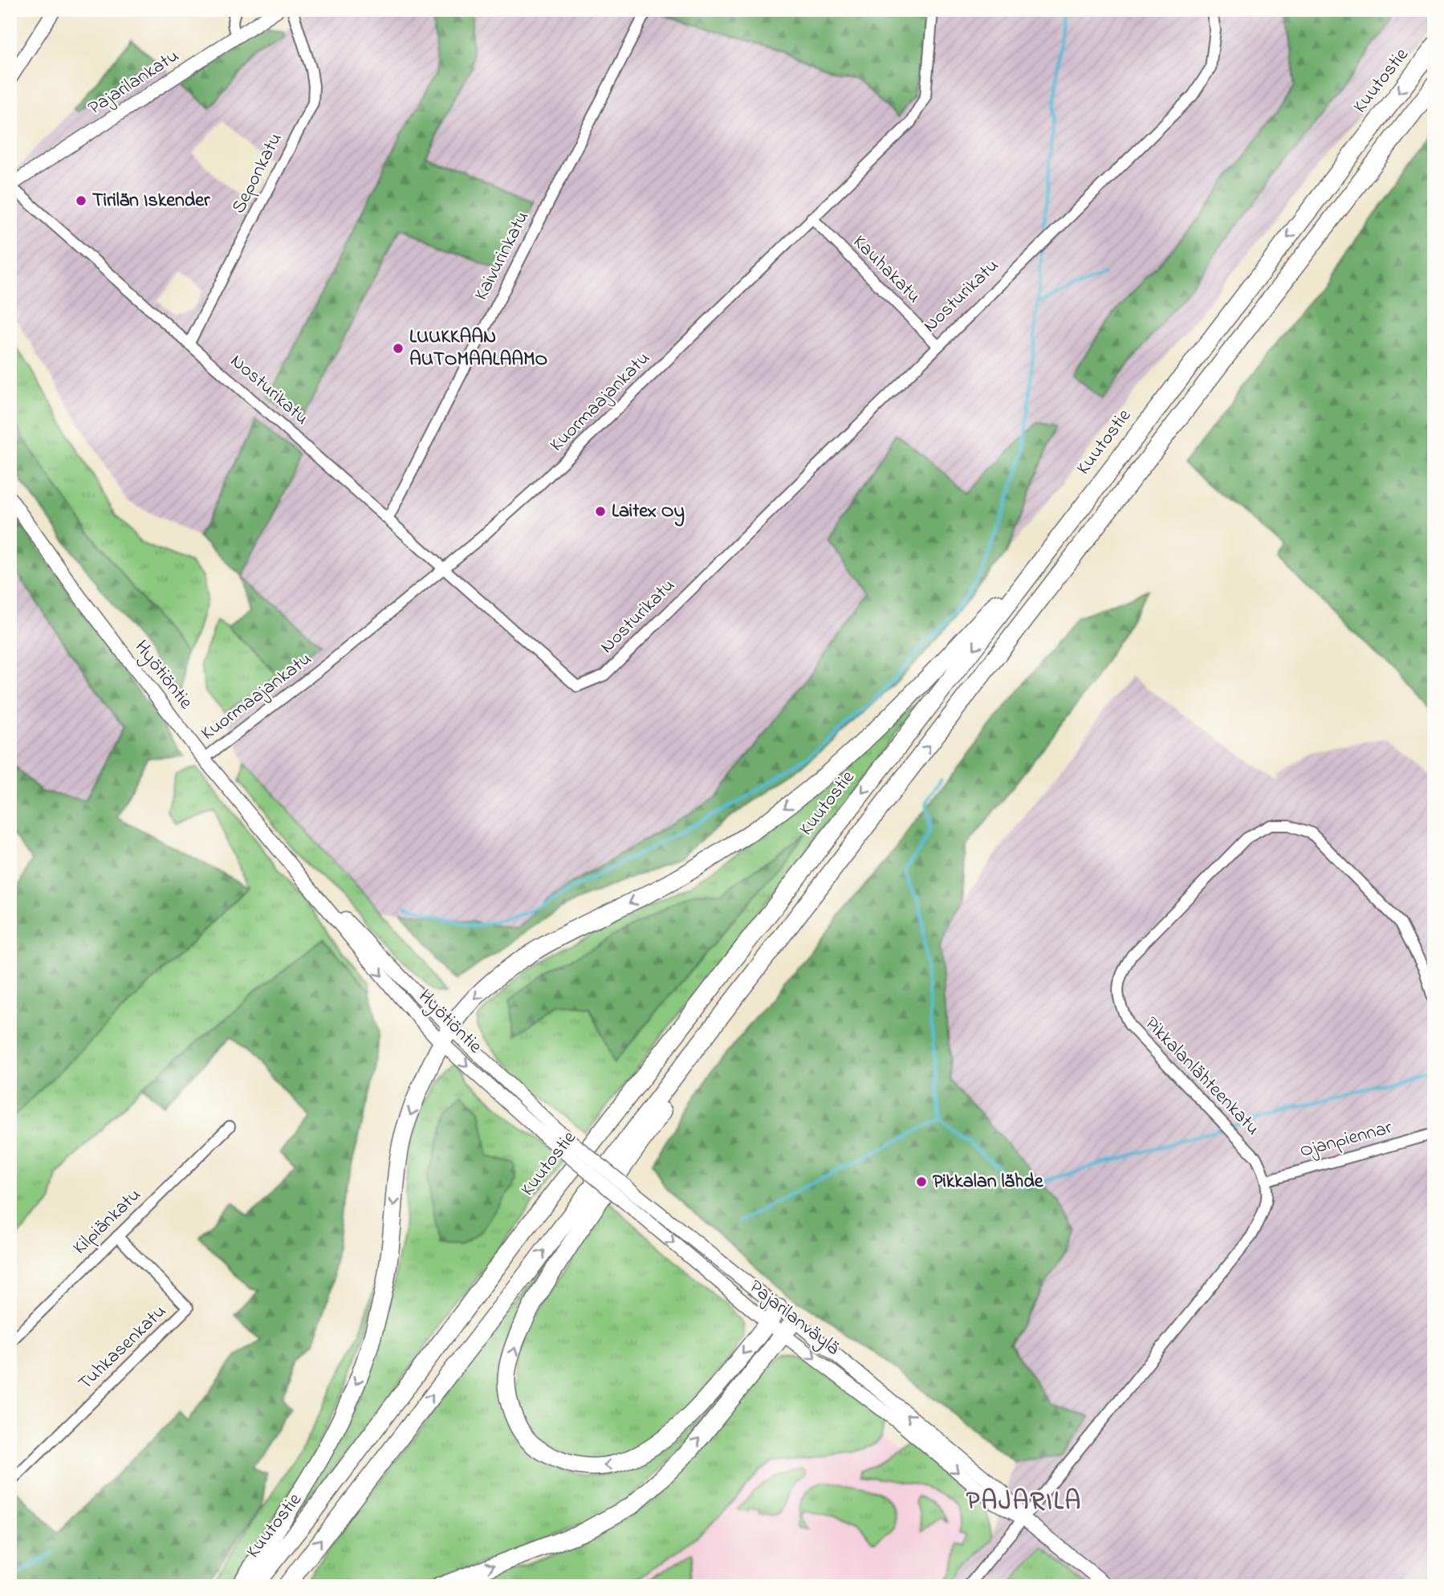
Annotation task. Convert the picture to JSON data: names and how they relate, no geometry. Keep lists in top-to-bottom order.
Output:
{
  "streets": {
    "highway": ["Kuutostie"],
    "main road": ["Pajarilankatu", "Hyötiöntie", "Pajarilanväylä"],
    "street": [
      "Seponkatu",
      "Kaivurinkatu",
      "Kauhakatu",
      "Nosturikatu",
      "Kuormaajankatu",
      "Pikkalanlähteenkatu",
      "Ojanpiennar",
      "Kilpiänkatu",
      "Tuhkasenkatu"
    ]
  },
  "crossings": [
    ["Pajarilankatu", "Nosturikatu"],
    ["Seponkatu", "Nosturikatu"],
    ["Kaivurinkatu", "Nosturikatu"],
    ["Kauhakatu", "Nosturikatu"],
    ["Kauhakatu", "Kuormaajankatu"],
    ["Nosturikatu", "Kuormaajankatu"],
    ["Kuormaajankatu", "Hyötiöntie"],
    ["Hyötiöntie", "Pajarilanväylä"],
    ["Pikkalanlähteenkatu", "Ojanpiennar"],
    ["Kilpiänkatu", "Tuhkasenkatu"]
  ],
  "districts": ["PAJARILA"],
  "places": [
    "Tirilän Iskender",
    "LUUKKAAN AUTOMAALAAMO",
    "Laitex Oy",
    "Pikkalan lähde"
  ]
}
